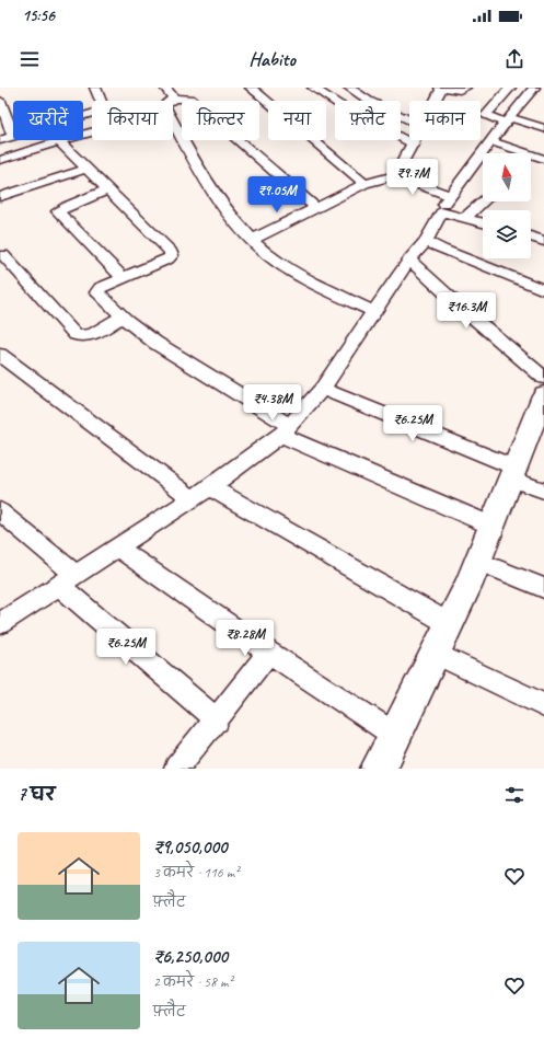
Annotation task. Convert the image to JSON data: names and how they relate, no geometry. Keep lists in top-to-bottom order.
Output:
{
  "north": "top",
  "page": {
    "status": "15:56",
    "header": "Habito",
    "chip": [
      "खरीदें",
      "किराया",
      "फ़िल्टर",
      "नया",
      "फ़्लैट",
      "मकान"
    ],
    "price": [
      "₹9.7M",
      "₹9.05M",
      "₹16.3M",
      "₹4.38M",
      "₹6.25M",
      "₹8.28M",
      "₹6.25M"
    ],
    "heading": "7 घर",
    "list": [
      {
        "name": "₹9,050,000",
        "note": "3 कमरे · 116 m² · फ़्लैट"
      },
      {
        "name": "₹6,250,000",
        "note": "2 कमरे · 58 m² · फ़्लैट"
      }
    ]
  }
}
